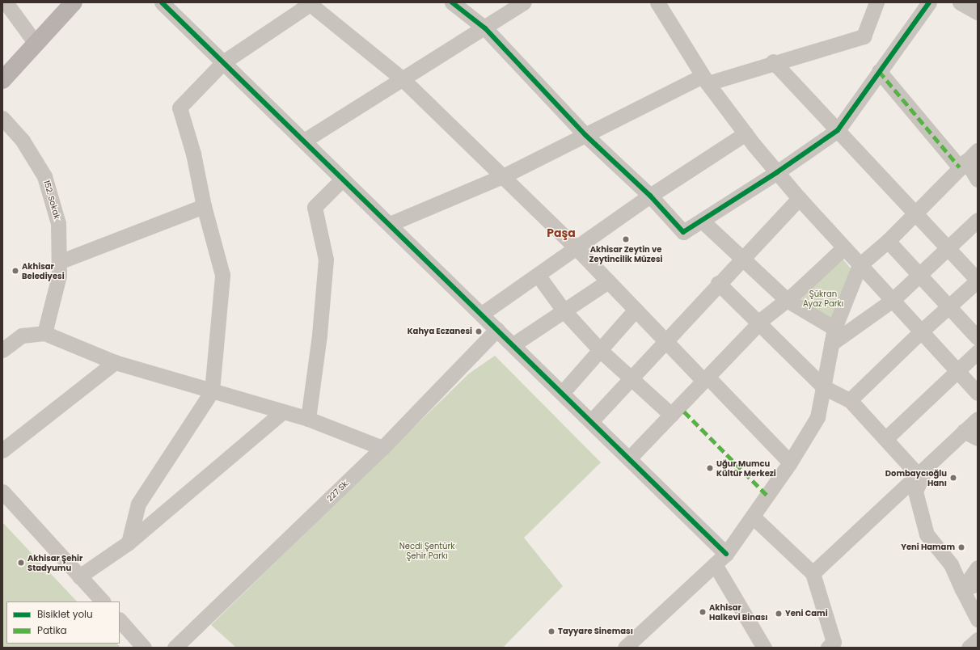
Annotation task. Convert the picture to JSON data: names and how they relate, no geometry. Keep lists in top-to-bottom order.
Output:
{
  "streets": {
    "street": ["152. Sokak", "227 Sk."]
  },
  "districts": ["Paşa"],
  "parks": ["Şükran Ayaz Parkı", "Necdi Şentürk Şehir Parkı"],
  "places": [
    "Akhisar Zeytin ve Zeytincilik Müzesi",
    "Akhisar Belediyesi",
    "Kahya Eczanesi",
    "Uğur Mumcu Kültür Merkezi",
    "Dombaycıoğlu Hanı",
    "Yeni Hamam",
    "Akhisar Şehir Stadyumu",
    "Akhisar Halkevi Binası",
    "Yeni Cami",
    "Tayyare Sineması"
  ],
  "legend": ["Bisiklet yolu", "Patika"]
}
